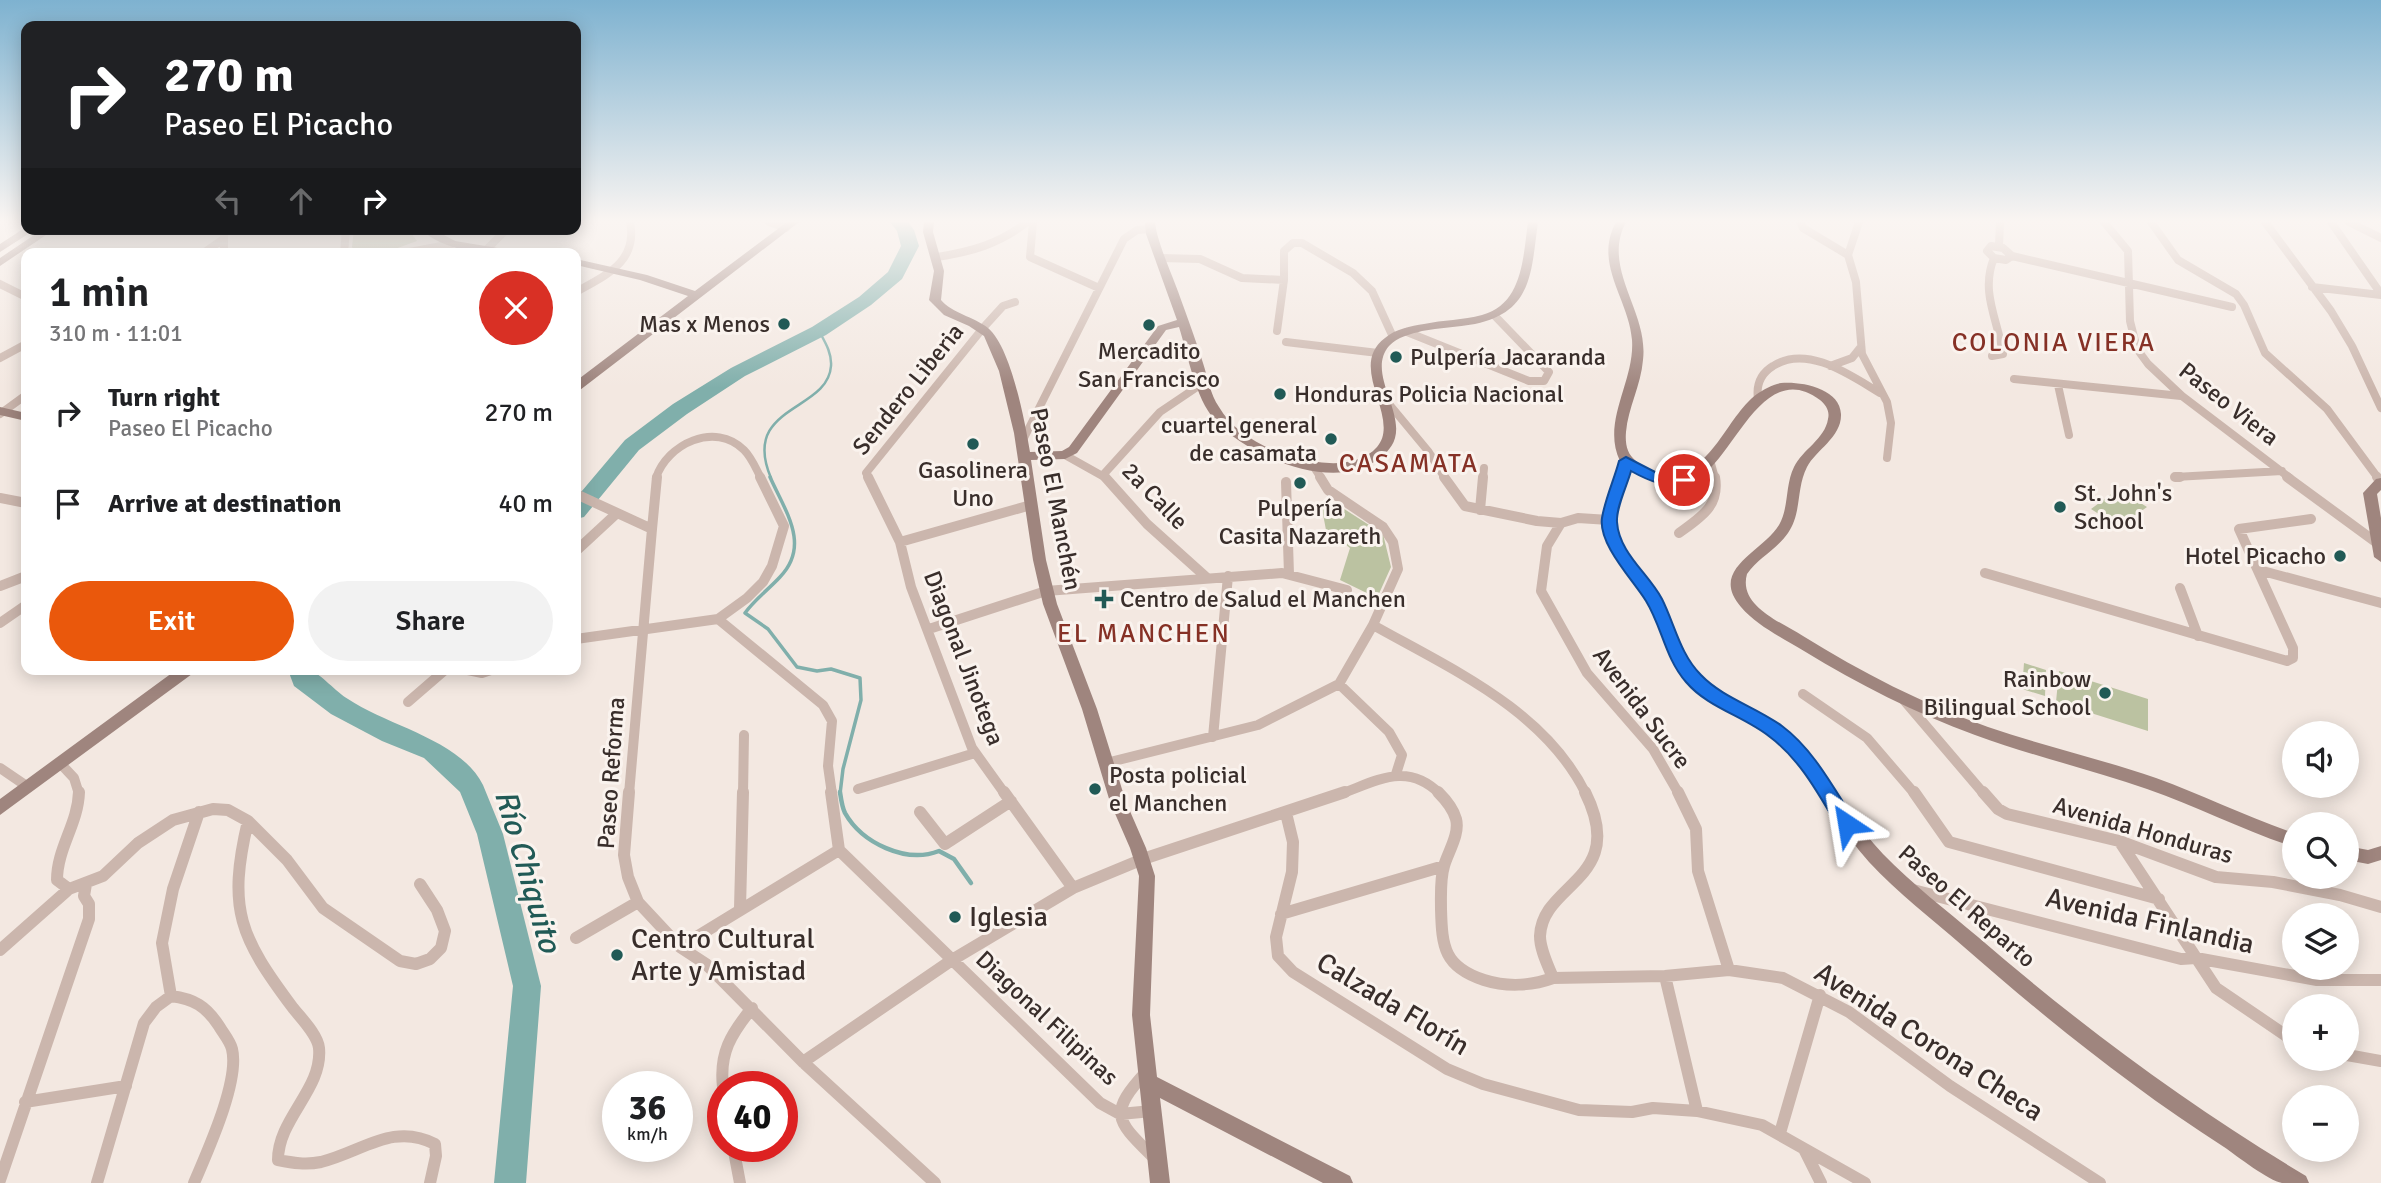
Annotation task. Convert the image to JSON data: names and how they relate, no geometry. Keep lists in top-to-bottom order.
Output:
{
  "streets": {
    "street": [
      "Sendero Liberia",
      "Paseo Viera",
      "2a Calle",
      "Paseo El Manchén",
      "Diagonal Jinotega",
      "Avenida Sucre",
      "Paseo Reforma",
      "Avenida Honduras",
      "Paseo El Reparto",
      "Avenida Finlandia",
      "Calzada Florín",
      "Diagonal Filipinas",
      "Avenida Corona Checa"
    ]
  },
  "crossings": [
    ["Sendero Liberia", "Paseo El Manchén"],
    ["Sendero Liberia", "Diagonal Jinotega"],
    ["2a Calle", "Paseo El Manchén"],
    ["Paseo El Manchén", "Diagonal Filipinas"],
    ["Avenida Sucre", "Avenida Corona Checa"],
    ["Paseo El Reparto", "Avenida Finlandia"]
  ],
  "districts": ["COLONIA VIERA", "CASAMATA", "EL MANCHEN"],
  "water": ["Río Chiquito"],
  "places": {
    "other": [
      "Mas x Menos",
      "Mercadito San Francisco",
      "Pulpería Jacaranda",
      "Honduras Policia Nacional",
      "cuartel general de casamata",
      "Gasolinera Uno",
      "Pulpería Casita Nazareth",
      "St. John's School",
      "Hotel Picacho",
      "Rainbow Bilingual School",
      "Posta policial el Manchen",
      "Iglesia",
      "Centro Cultural Arte y Amistad"
    ],
    "health": ["Centro de Salud el Manchen"]
  },
  "page": {
    "turn": ["270 m", "Paseo El Picacho"],
    "heading": ["1 min", "310 m · 11:01"],
    "list": [
      {
        "name": "Turn right",
        "note": "Paseo El Picacho",
        "value": "270 m"
      },
      {
        "name": "Arrive at destination",
        "value": "40 m"
      }
    ],
    "buttons": ["Exit", "Share"],
    "map_buttons": ["+", "−"],
    "speed": "36 km/h",
    "limit": "40"
  }
}
